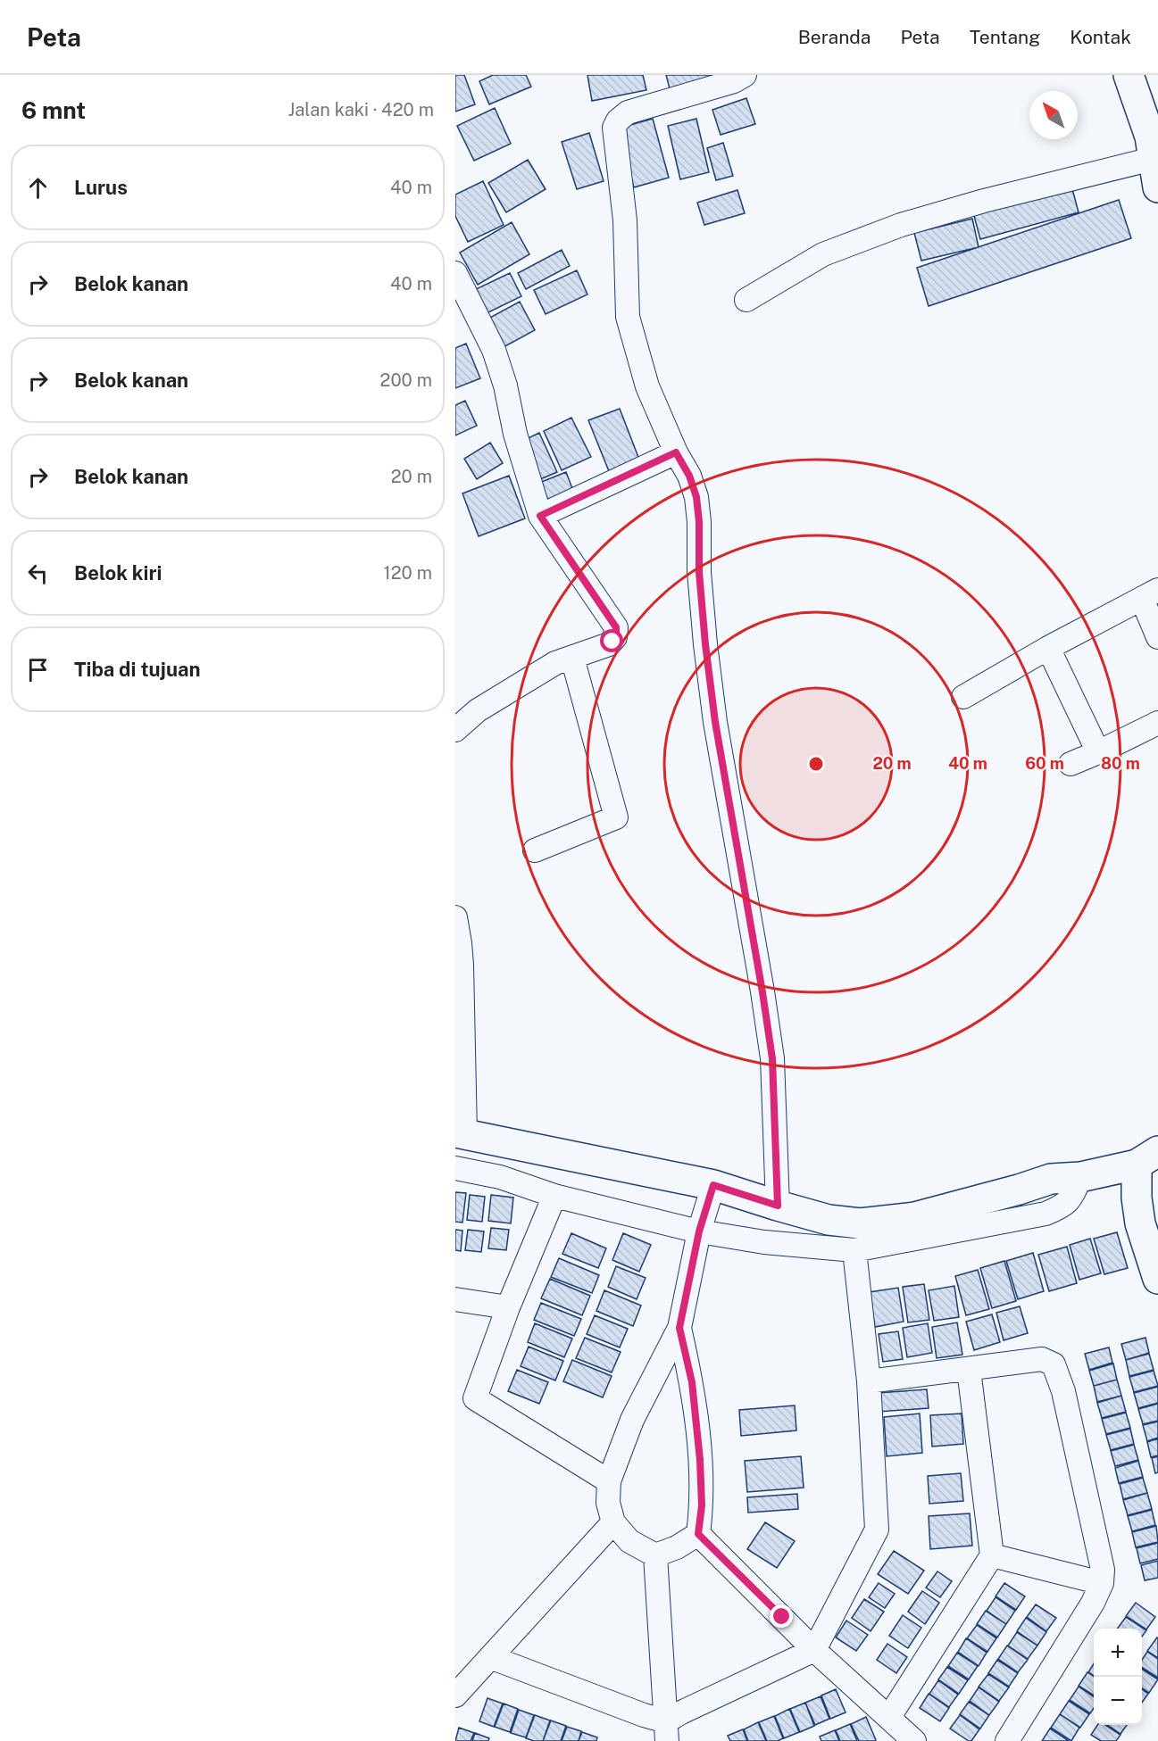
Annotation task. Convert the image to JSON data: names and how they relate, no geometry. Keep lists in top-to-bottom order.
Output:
{
  "north": "top left",
  "page": {
    "header": "Peta",
    "nav": [
      "Beranda",
      "Peta",
      "Tentang",
      "Kontak"
    ],
    "heading": ["6 mnt", "Jalan kaki · 420 m"],
    "list": [
      ["Lurus", "40 m"],
      ["Belok kanan", "40 m"],
      ["Belok kanan", "200 m"],
      ["Belok kanan", "20 m"],
      ["Belok kiri", "120 m"],
      "Tiba di tujuan"
    ],
    "map_buttons": ["+", "−"]
  },
  "rings": [
    "20 m",
    "40 m",
    "60 m",
    "80 m"
  ]
}
